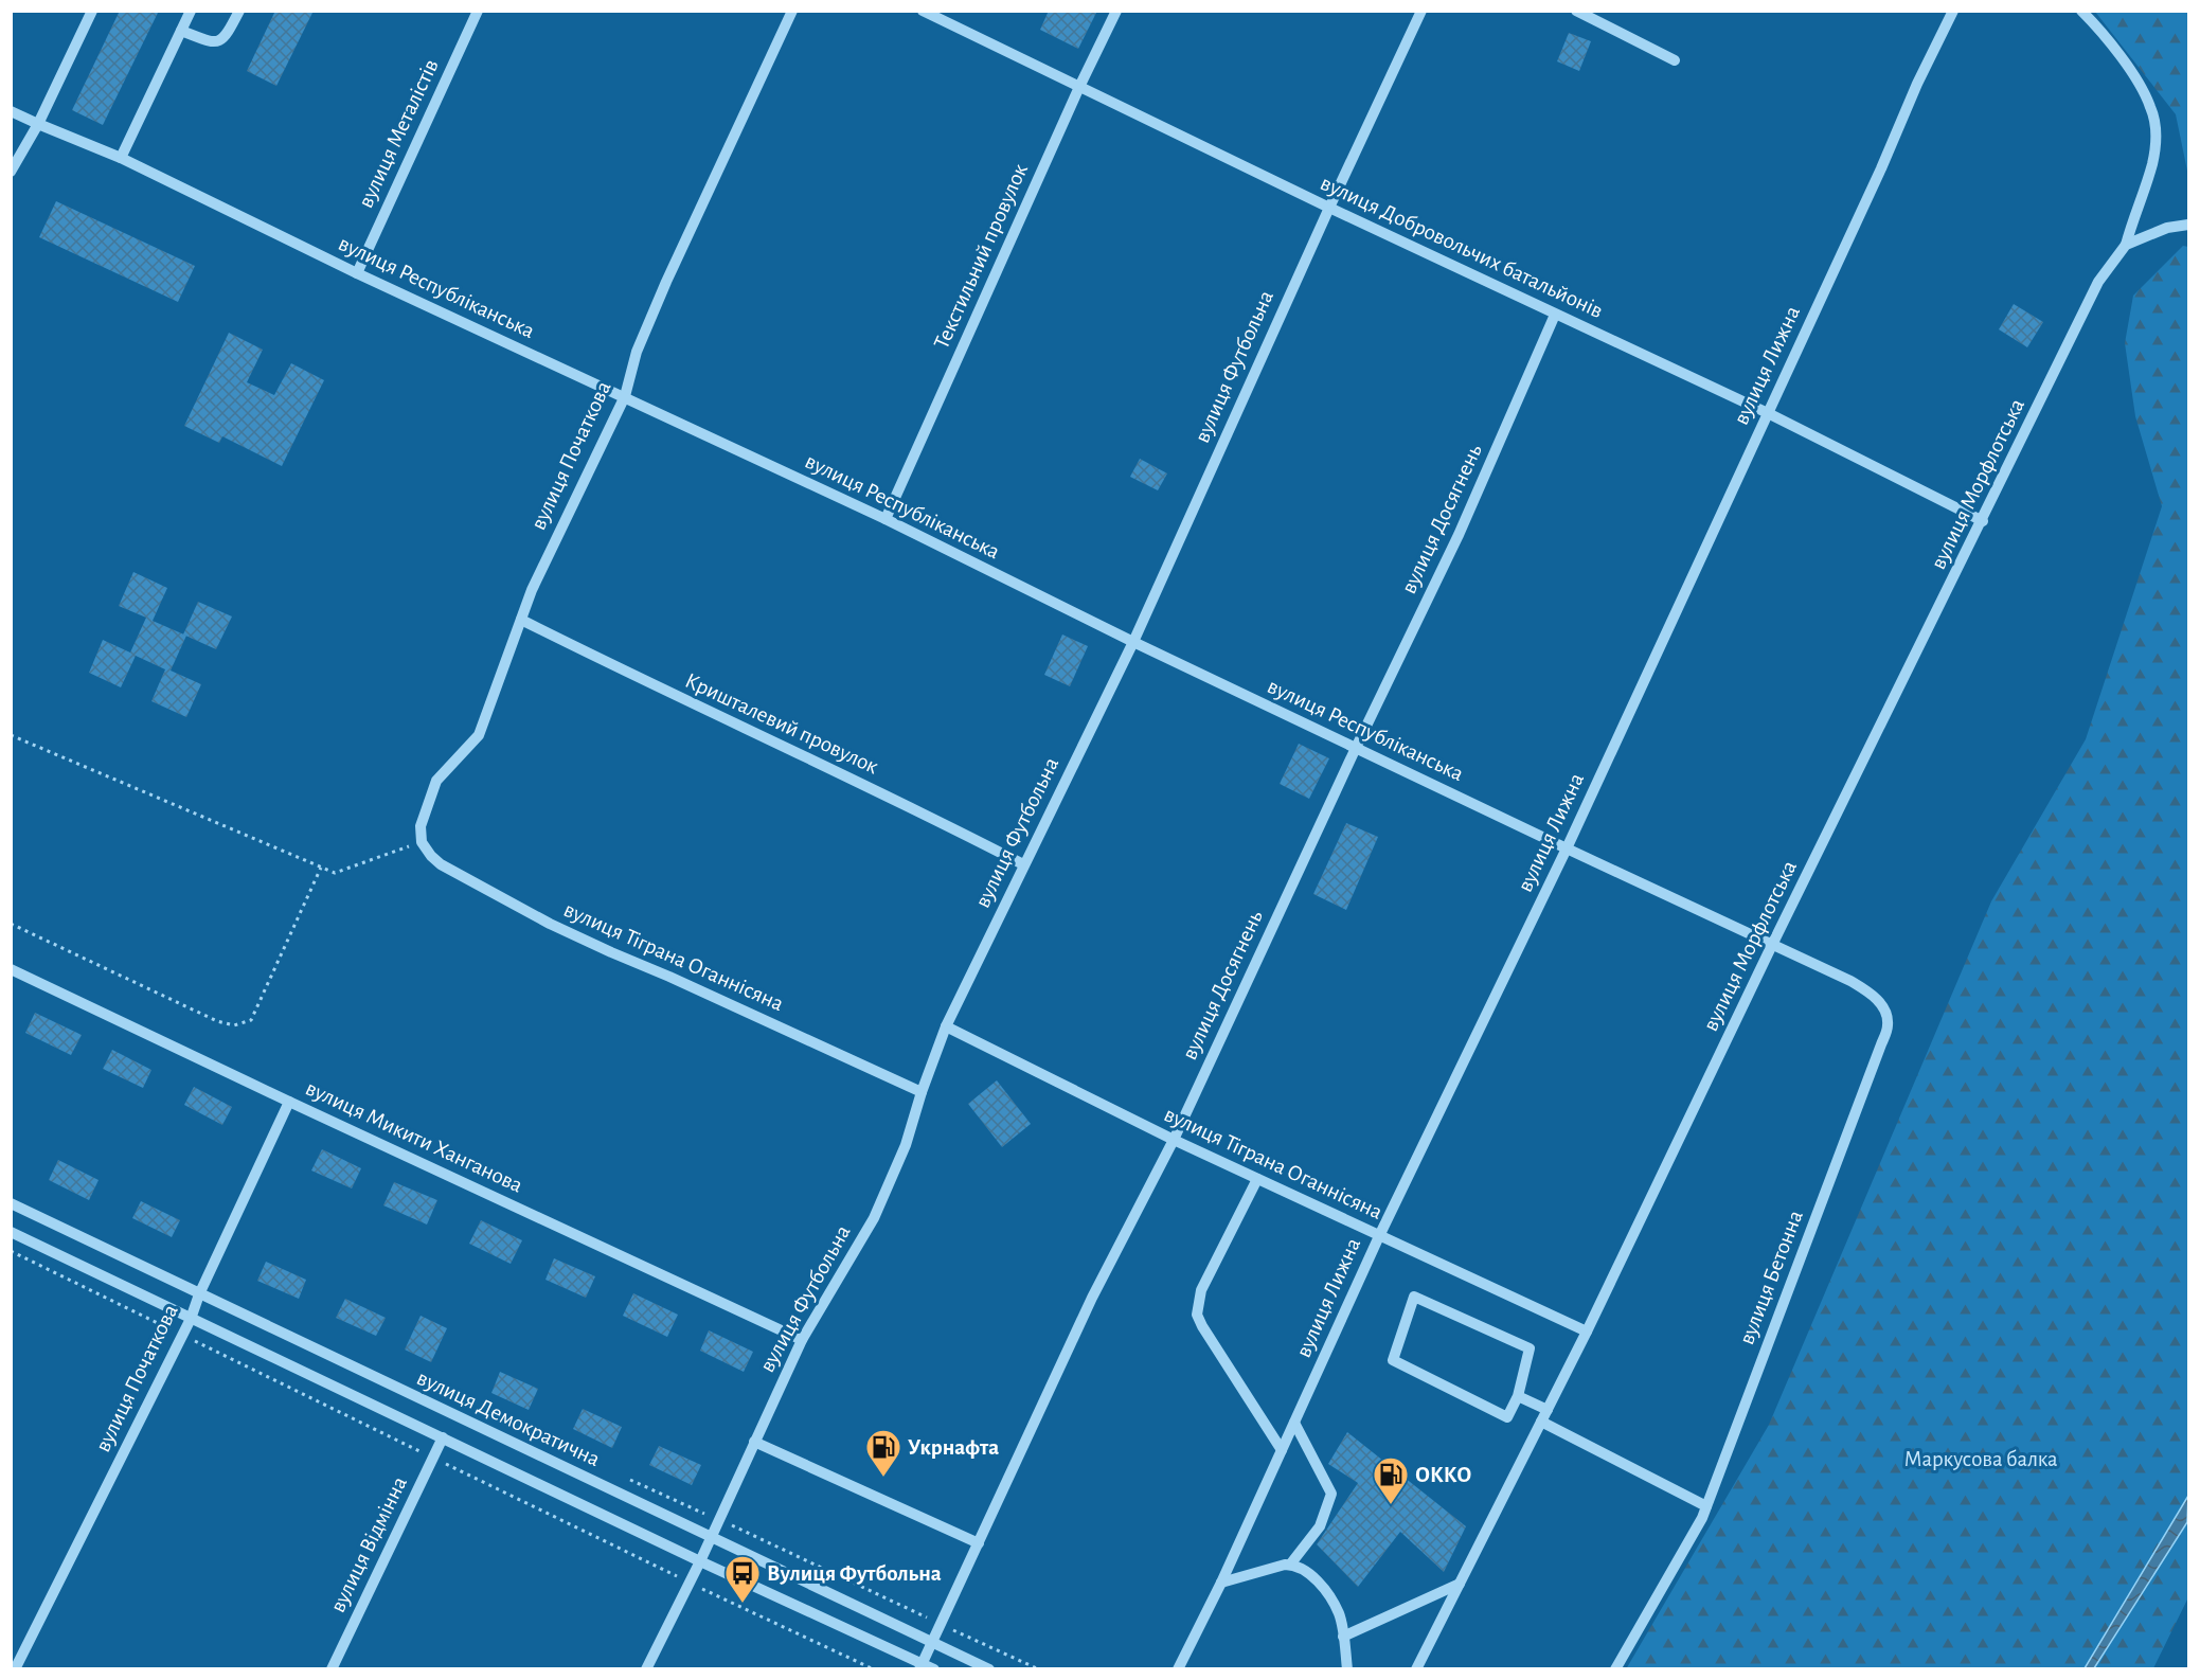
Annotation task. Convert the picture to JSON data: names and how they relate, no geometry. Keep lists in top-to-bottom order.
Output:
{
  "streets": {
    "street": [
      "вулиця Металістів",
      "вулиця Добровольчих батальйонів",
      "Текстильний провулок",
      "вулиця Республіканська",
      "вулиця Лижна",
      "вулиця Футбольна",
      "вулиця Початкова",
      "вулиця Морфлотська",
      "вулиця Досягнень",
      "Кришталевий провулок",
      "вулиця Тіграна Оганнісяна",
      "вулиця Микити Ханганова",
      "вулиця Бетонна",
      "вулиця Демократична",
      "вулиця Відмінна"
    ]
  },
  "crossings": [
    ["вулиця Металістів", "вулиця Республіканська"],
    ["вулиця Добровольчих батальйонів", "Текстильний провулок"],
    ["вулиця Добровольчих батальйонів", "вулиця Лижна"],
    ["вулиця Добровольчих батальйонів", "вулиця Футбольна"],
    ["вулиця Добровольчих батальйонів", "вулиця Морфлотська"],
    ["вулиця Добровольчих батальйонів", "вулиця Досягнень"],
    ["Текстильний провулок", "вулиця Республіканська"],
    ["вулиця Республіканська", "вулиця Лижна"],
    ["вулиця Республіканська", "вулиця Футбольна"],
    ["вулиця Республіканська", "вулиця Початкова"],
    ["вулиця Республіканська", "вулиця Морфлотська"],
    ["вулиця Республіканська", "вулиця Досягнень"],
    ["вулиця Республіканська", "вулиця Бетонна"],
    ["вулиця Лижна", "вулиця Тіграна Оганнісяна"],
    ["вулиця Футбольна", "Кришталевий провулок"],
    ["вулиця Футбольна", "вулиця Тіграна Оганнісяна"],
    ["вулиця Футбольна", "вулиця Микити Ханганова"],
    ["вулиця Футбольна", "вулиця Демократична"],
    ["вулиця Початкова", "Кришталевий провулок"],
    ["вулиця Початкова", "вулиця Тіграна Оганнісяна"],
    ["вулиця Початкова", "вулиця Микити Ханганова"],
    ["вулиця Початкова", "вулиця Демократична"],
    ["вулиця Морфлотська", "вулиця Тіграна Оганнісяна"],
    ["вулиця Морфлотська", "вулиця Бетонна"],
    ["вулиця Досягнень", "вулиця Тіграна Оганнісяна"],
    ["вулиця Досягнень", "вулиця Демократична"],
    ["вулиця Демократична", "вулиця Відмінна"]
  ],
  "parks": ["Маркусова балка"],
  "places": {
    "fuel station": ["Укрнафта", "ОККО"],
    "bus stop": ["Вулиця Футбольна"]
  }
}
